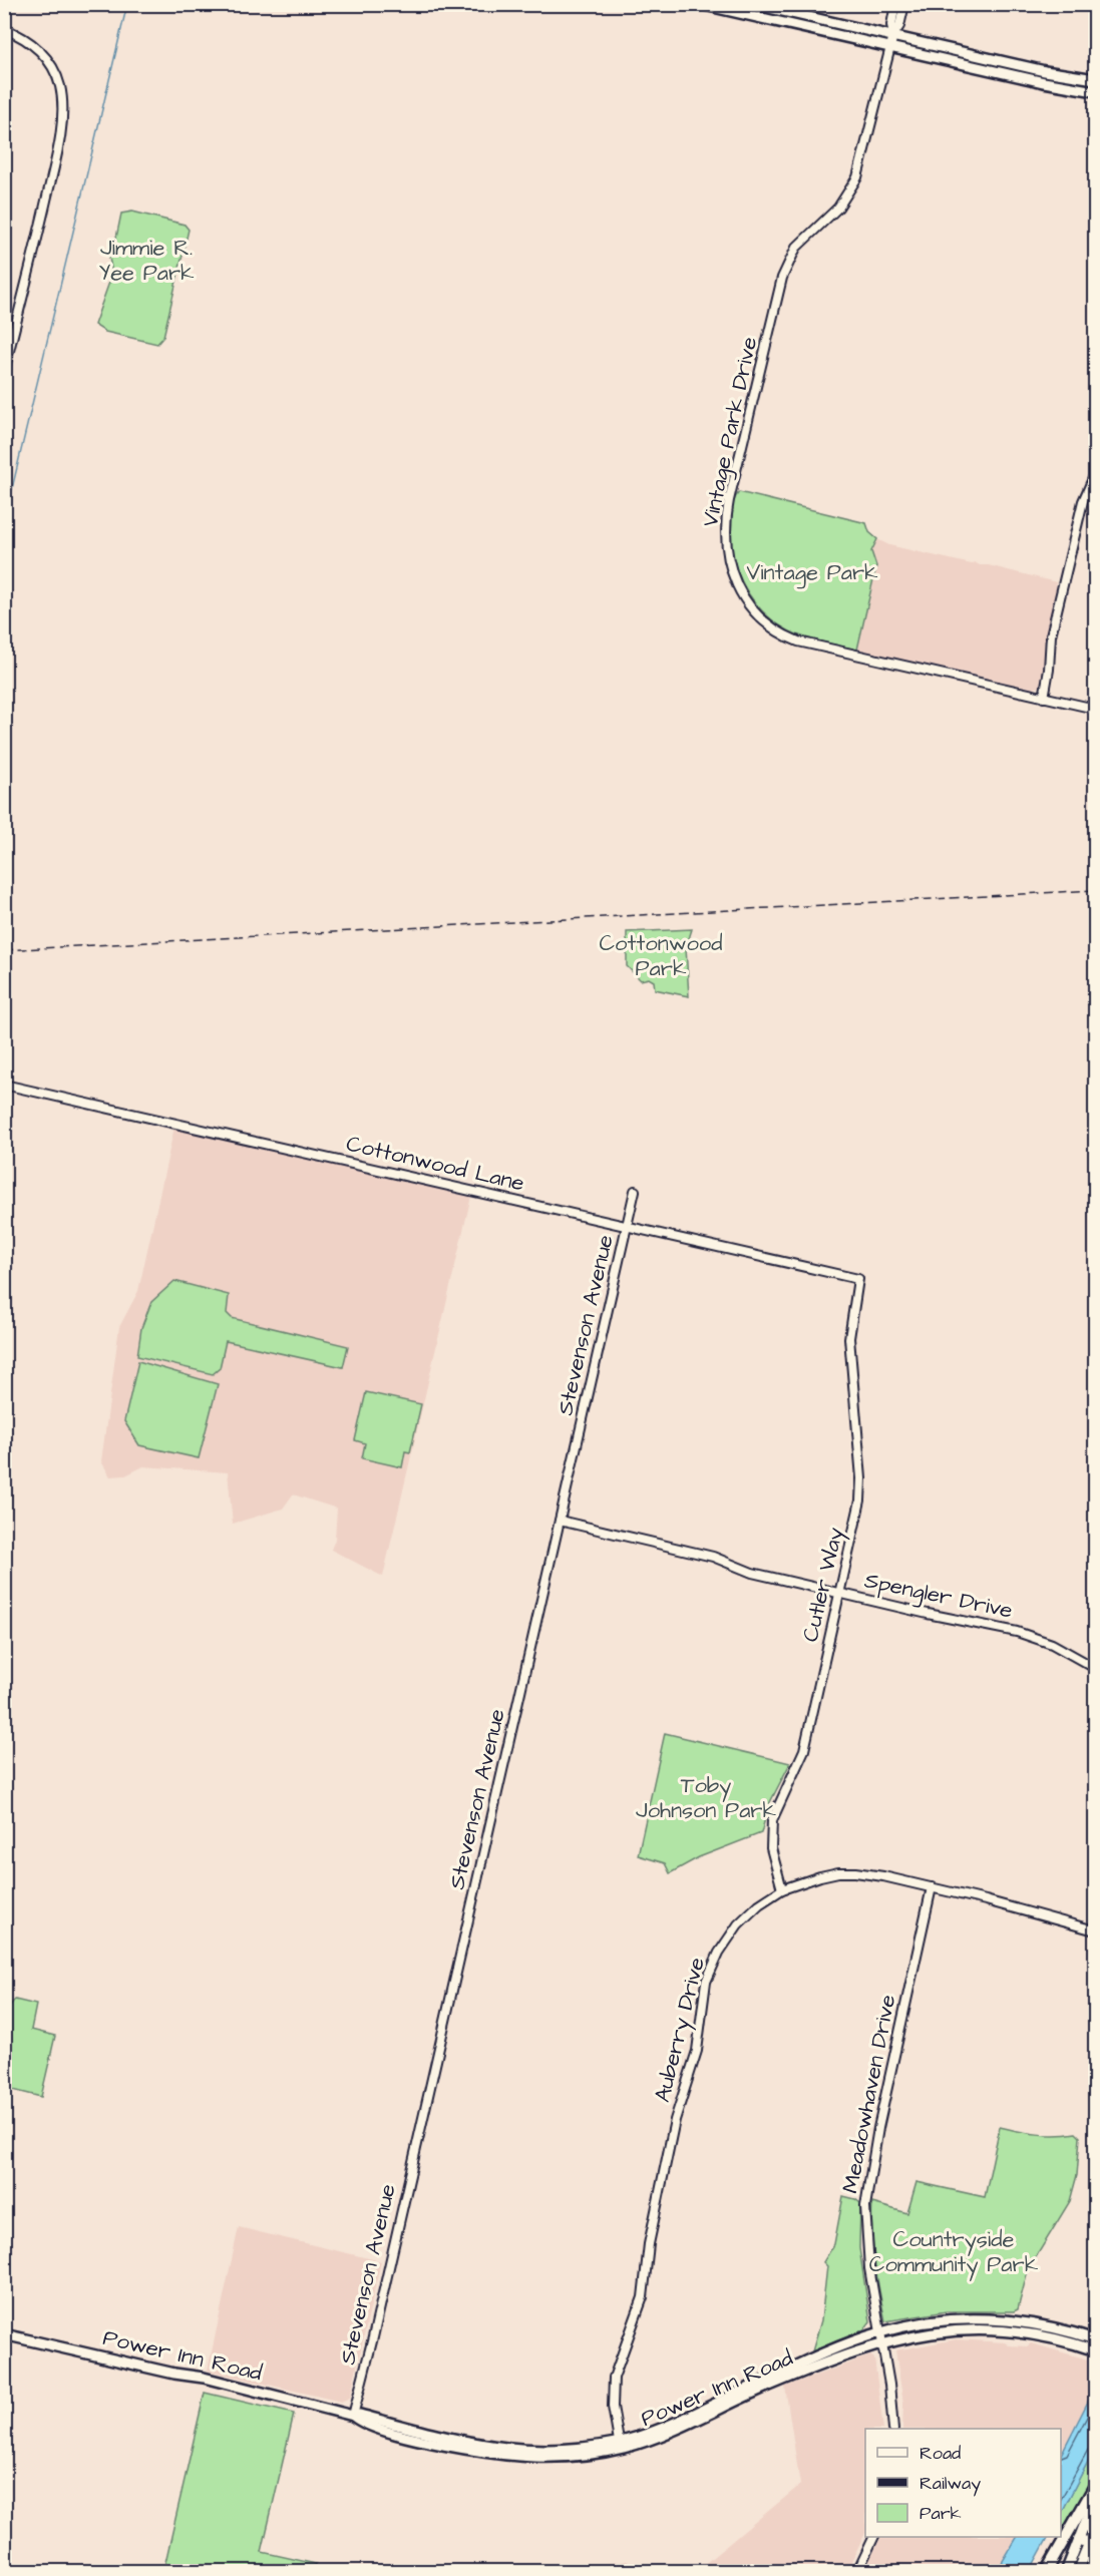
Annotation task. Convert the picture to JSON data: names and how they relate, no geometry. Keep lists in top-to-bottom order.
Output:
{
  "streets": {
    "main road": ["Power Inn Road"],
    "street": [
      "Vintage Park Drive",
      "Cottonwood Lane",
      "Stevenson Avenue",
      "Cutler Way",
      "Spengler Drive",
      "Auberry Drive",
      "Meadowhaven Drive"
    ]
  },
  "crossings": [
    ["Cottonwood Lane", "Stevenson Avenue"],
    ["Cottonwood Lane", "Cutler Way"],
    ["Stevenson Avenue", "Spengler Drive"],
    ["Stevenson Avenue", "Power Inn Road"],
    ["Cutler Way", "Spengler Drive"],
    ["Cutler Way", "Auberry Drive"],
    ["Auberry Drive", "Meadowhaven Drive"],
    ["Auberry Drive", "Power Inn Road"],
    ["Meadowhaven Drive", "Power Inn Road"]
  ],
  "parks": [
    "Jimmie R. Yee Park",
    "Vintage Park",
    "Cottonwood Park",
    "Toby Johnson Park",
    "Countryside Community Park"
  ],
  "legend": ["Road", "Railway", "Park"]
}
